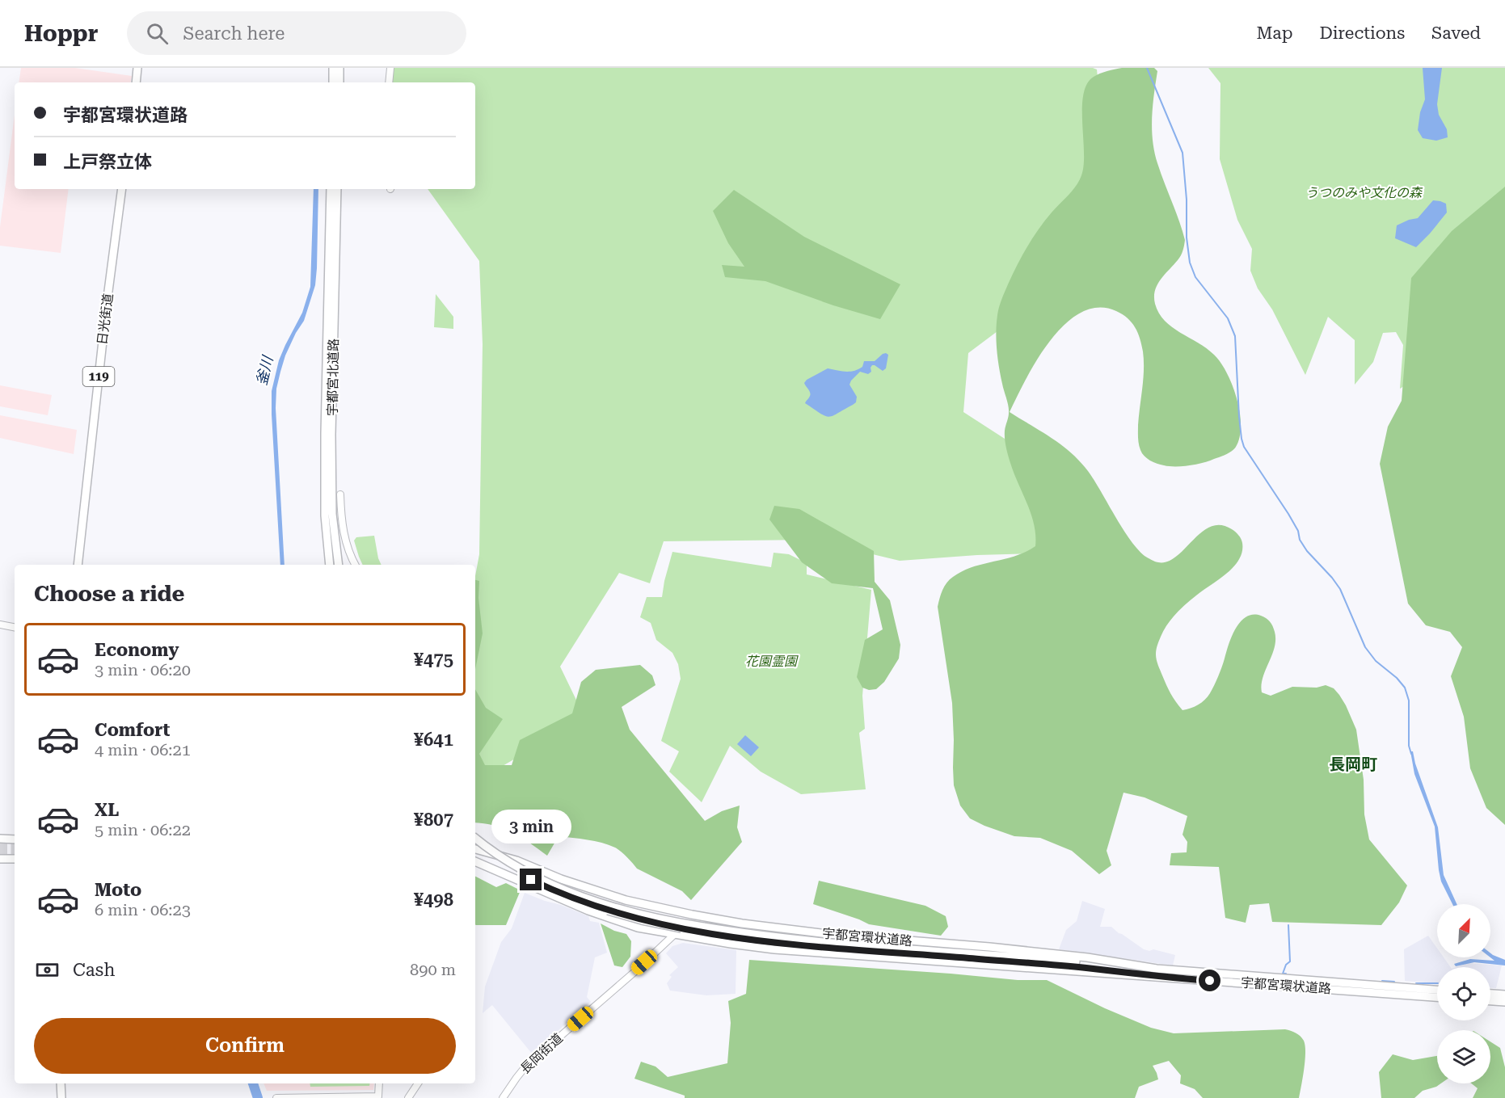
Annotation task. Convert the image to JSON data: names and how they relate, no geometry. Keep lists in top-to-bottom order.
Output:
{
  "streets": {
    "main road": [
      "日光街道",
      "119",
      "宇都宮北道路",
      "宇都宮環状道路"
    ],
    "street": ["長岡街道"]
  },
  "crossings": [
    ["宇都宮環状道路", "長岡街道"]
  ],
  "districts": ["長岡町"],
  "water": ["釜川"],
  "parks": ["うつのみや文化の森", "花園霊園"],
  "north": "top right",
  "page": {
    "header": "Hoppr",
    "search": "Search here",
    "nav": ["Map", "Directions", "Saved"],
    "banner": ["宇都宮環状道路", "上戸祭立体"],
    "heading": "Choose a ride",
    "list": [
      {
        "name": "Economy",
        "note": "3 min · 06:20",
        "value": "¥475"
      },
      {
        "name": "Comfort",
        "note": "4 min · 06:21",
        "value": "¥641"
      },
      {
        "name": "XL",
        "note": "5 min · 06:22",
        "value": "¥807"
      },
      {
        "name": "Moto",
        "note": "6 min · 06:23",
        "value": "¥498"
      }
    ],
    "bubble": "3 min",
    "pay": ["Cash", "890 m"],
    "buttons": "Confirm"
  }
}
